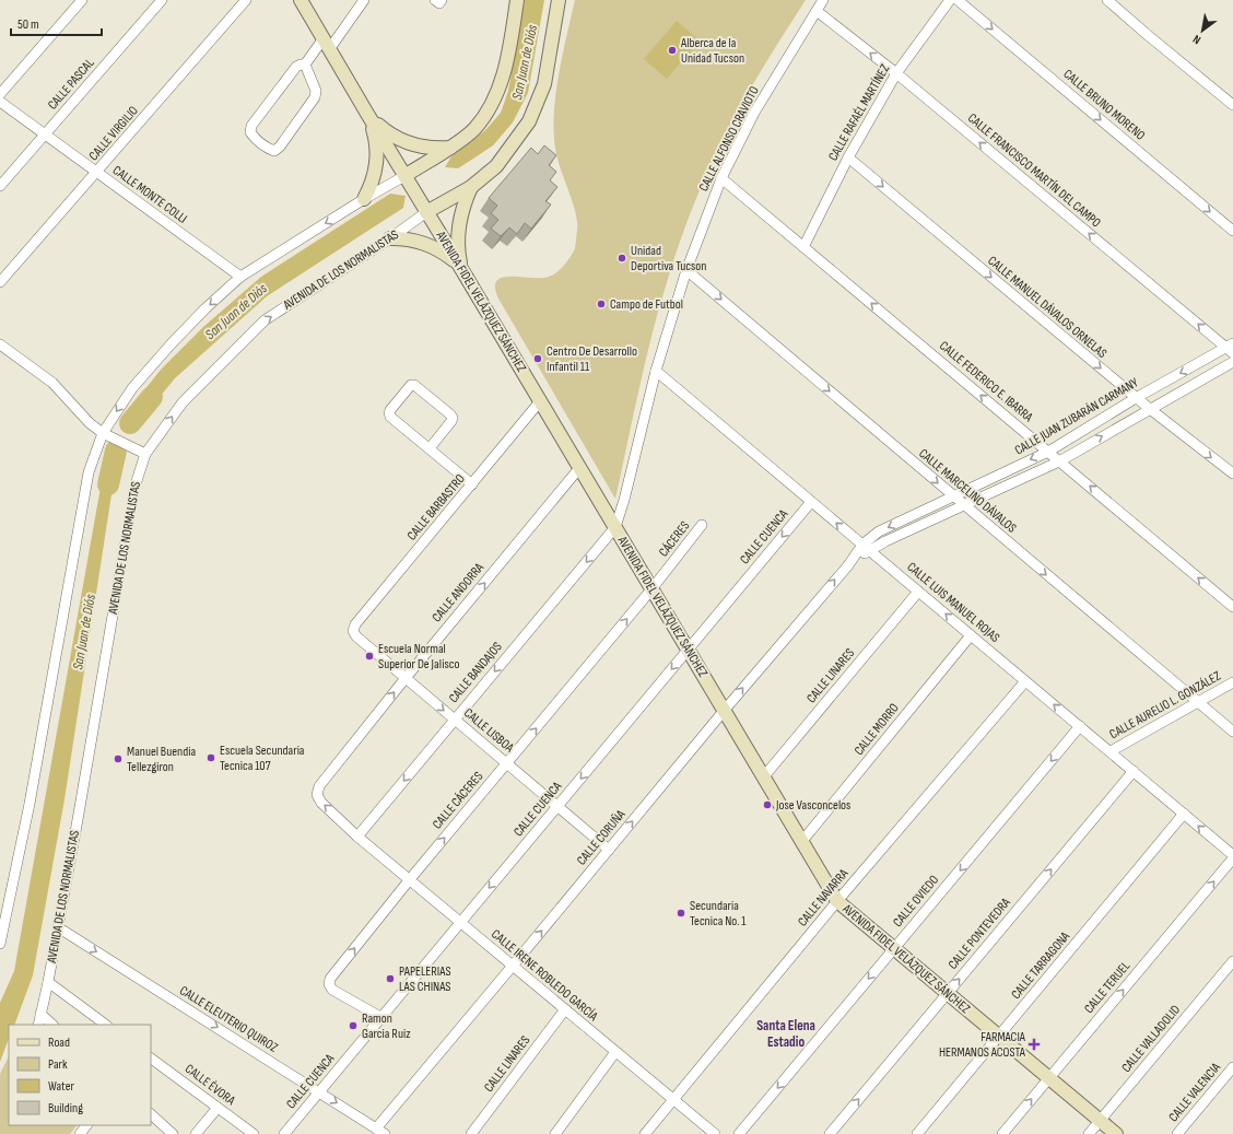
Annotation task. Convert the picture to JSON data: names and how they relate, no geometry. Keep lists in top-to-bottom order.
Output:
{
  "streets": {
    "street": [
      "CALLE PASCAL",
      "CALLE BRUNO MORENO",
      "CALLE RAFAÉL MARTÍNEZ",
      "CALLE VIRGILIO",
      "CALLE ALFONSO CRAVIOTO",
      "CALLE FRANCISCO MARTÍN DEL CAMPO",
      "CALLE MONTE COLLI",
      "AVENIDA DE LOS NORMALISTAS",
      "AVENIDA FIDEL VELÁZQUEZ SÁNCHEZ",
      "CALLE MANUEL DÁVALOS ORNELAS",
      "CALLE FEDERICO E. IBARRA",
      "CALLE JUAN ZUBARÁN CARMANY",
      "CALLE MARCELINO DÁVALOS",
      "CALLE BARBASTRO",
      "CALLE CUENCA",
      "CÁCERES",
      "CALLE ANDORRA",
      "CALLE LUIS MANUEL ROJAS",
      "CALLE BANDAJOS",
      "CALLE LINARES",
      "CALLE AURELIO L. GONZÁLEZ",
      "CALLE MORRO",
      "CALLE LISBOA",
      "CALLE CÁCERES",
      "CALLE CORUÑA",
      "CALLE NAVARRA",
      "CALLE OVIEDO",
      "CALLE PONTEVEDRA",
      "CALLE TARRAGONA",
      "CALLE IRENE ROBLEDO GARCÍA",
      "CALLE TERUEL",
      "CALLE ELEUTERIO QUIROZ",
      "CALLE VALLADOLID",
      "CALLE ÉVORA",
      "CALLE VALENCIA"
    ]
  },
  "crossings": [
    ["CALLE PASCAL", "CALLE MONTE COLLI"],
    ["CALLE RAFAÉL MARTÍNEZ", "CALLE FRANCISCO MARTÍN DEL CAMPO"],
    ["CALLE RAFAÉL MARTÍNEZ", "CALLE MANUEL DÁVALOS ORNELAS"],
    ["CALLE RAFAÉL MARTÍNEZ", "CALLE FEDERICO E. IBARRA"],
    ["CALLE VIRGILIO", "CALLE MONTE COLLI"],
    ["CALLE ALFONSO CRAVIOTO", "CALLE FRANCISCO MARTÍN DEL CAMPO"],
    ["CALLE ALFONSO CRAVIOTO", "AVENIDA FIDEL VELÁZQUEZ SÁNCHEZ"],
    ["CALLE ALFONSO CRAVIOTO", "CALLE FEDERICO E. IBARRA"],
    ["CALLE ALFONSO CRAVIOTO", "CALLE MARCELINO DÁVALOS"],
    ["CALLE ALFONSO CRAVIOTO", "CALLE LUIS MANUEL ROJAS"],
    ["CALLE ALFONSO CRAVIOTO", "CALLE BANDAJOS"],
    ["CALLE FRANCISCO MARTÍN DEL CAMPO", "CALLE JUAN ZUBARÁN CARMANY"],
    ["AVENIDA DE LOS NORMALISTAS", "AVENIDA FIDEL VELÁZQUEZ SÁNCHEZ"],
    ["AVENIDA DE LOS NORMALISTAS", "CALLE ELEUTERIO QUIROZ"],
    ["AVENIDA FIDEL VELÁZQUEZ SÁNCHEZ", "CALLE BARBASTRO"],
    ["AVENIDA FIDEL VELÁZQUEZ SÁNCHEZ", "CALLE CUENCA"],
    ["AVENIDA FIDEL VELÁZQUEZ SÁNCHEZ", "CÁCERES"],
    ["AVENIDA FIDEL VELÁZQUEZ SÁNCHEZ", "CALLE ANDORRA"],
    ["AVENIDA FIDEL VELÁZQUEZ SÁNCHEZ", "CALLE BANDAJOS"],
    ["AVENIDA FIDEL VELÁZQUEZ SÁNCHEZ", "CALLE LINARES"],
    ["AVENIDA FIDEL VELÁZQUEZ SÁNCHEZ", "CALLE MORRO"],
    ["AVENIDA FIDEL VELÁZQUEZ SÁNCHEZ", "CALLE CÁCERES"],
    ["AVENIDA FIDEL VELÁZQUEZ SÁNCHEZ", "CALLE CORUÑA"],
    ["AVENIDA FIDEL VELÁZQUEZ SÁNCHEZ", "CALLE NAVARRA"],
    ["AVENIDA FIDEL VELÁZQUEZ SÁNCHEZ", "CALLE OVIEDO"],
    ["AVENIDA FIDEL VELÁZQUEZ SÁNCHEZ", "CALLE PONTEVEDRA"],
    ["AVENIDA FIDEL VELÁZQUEZ SÁNCHEZ", "CALLE TARRAGONA"],
    ["AVENIDA FIDEL VELÁZQUEZ SÁNCHEZ", "CALLE TERUEL"],
    ["AVENIDA FIDEL VELÁZQUEZ SÁNCHEZ", "CALLE VALLADOLID"],
    ["CALLE MANUEL DÁVALOS ORNELAS", "CALLE JUAN ZUBARÁN CARMANY"],
    ["CALLE FEDERICO E. IBARRA", "CALLE JUAN ZUBARÁN CARMANY"],
    ["CALLE JUAN ZUBARÁN CARMANY", "CALLE MARCELINO DÁVALOS"],
    ["CALLE JUAN ZUBARÁN CARMANY", "CALLE LUIS MANUEL ROJAS"],
    ["CALLE JUAN ZUBARÁN CARMANY", "CALLE CORUÑA"],
    ["CALLE MARCELINO DÁVALOS", "CALLE AURELIO L. GONZÁLEZ"],
    ["CALLE BARBASTRO", "CALLE LISBOA"],
    ["CALLE CUENCA", "CALLE LUIS MANUEL ROJAS"],
    ["CALLE CUENCA", "CALLE LISBOA"],
    ["CALLE CUENCA", "CALLE CÁCERES"],
    ["CALLE CUENCA", "CALLE IRENE ROBLEDO GARCÍA"],
    ["CALLE CUENCA", "CALLE ELEUTERIO QUIROZ"],
    ["CÁCERES", "CALLE CÁCERES"],
    ["CALLE ANDORRA", "CALLE BANDAJOS"],
    ["CALLE ANDORRA", "CALLE LISBOA"],
    ["CALLE ANDORRA", "CALLE IRENE ROBLEDO GARCÍA"],
    ["CALLE LUIS MANUEL ROJAS", "CALLE LINARES"],
    ["CALLE LUIS MANUEL ROJAS", "CALLE AURELIO L. GONZÁLEZ"],
    ["CALLE LUIS MANUEL ROJAS", "CALLE MORRO"],
    ["CALLE LUIS MANUEL ROJAS", "CALLE CORUÑA"],
    ["CALLE LUIS MANUEL ROJAS", "CALLE NAVARRA"],
    ["CALLE LUIS MANUEL ROJAS", "CALLE OVIEDO"],
    ["CALLE LUIS MANUEL ROJAS", "CALLE PONTEVEDRA"],
    ["CALLE LUIS MANUEL ROJAS", "CALLE TARRAGONA"],
    ["CALLE BANDAJOS", "CALLE LISBOA"],
    ["CALLE BANDAJOS", "CALLE IRENE ROBLEDO GARCÍA"],
    ["CALLE LINARES", "CALLE IRENE ROBLEDO GARCÍA"],
    ["CALLE LISBOA", "CALLE CÁCERES"],
    ["CALLE LISBOA", "CALLE CORUÑA"],
    ["CALLE CÁCERES", "CALLE IRENE ROBLEDO GARCÍA"],
    ["CALLE CORUÑA", "CALLE IRENE ROBLEDO GARCÍA"],
    ["CALLE CORUÑA", "CALLE ELEUTERIO QUIROZ"],
    ["CALLE NAVARRA", "CALLE IRENE ROBLEDO GARCÍA"]
  ],
  "one_way": [
    "CALLE BRUNO MORENO",
    "CALLE FRANCISCO MARTÍN DEL CAMPO",
    "CALLE MANUEL DÁVALOS ORNELAS",
    "CALLE FEDERICO E. IBARRA",
    "CALLE MARCELINO DÁVALOS",
    "CALLE CUENCA",
    "CALLE ANDORRA",
    "CALLE LUIS MANUEL ROJAS",
    "CALLE BANDAJOS",
    "CALLE CÁCERES",
    "CALLE CORUÑA",
    "CALLE OVIEDO",
    "CALLE PONTEVEDRA",
    "CALLE TERUEL",
    "CALLE ELEUTERIO QUIROZ"
  ],
  "districts": ["Santa Elena Estadio"],
  "water": ["San Juan de Diós"],
  "places": {
    "other": [
      "Alberca de la Unidad Tucson",
      "Unidad Deportiva Tucson",
      "Campo de Futbol",
      "Centro De Desarrollo Infantil 11",
      "Escuela Normal Superior De Jalisco",
      "Escuela Secundaria Tecnica 107",
      "Manuel Buendia Tellezgiron",
      "Jose Vasconcelos",
      "Secundaria Tecnica No. 1",
      "PAPELERIAS LAS CHINAS",
      "Ramon Garcia Ruiz"
    ],
    "health": ["FARMACIA HERMANOS ACOSTA"]
  },
  "legend": [
    "Road",
    "Park",
    "Water",
    "Building"
  ],
  "scale_bar": "50 m",
  "north": "bottom left"
}
